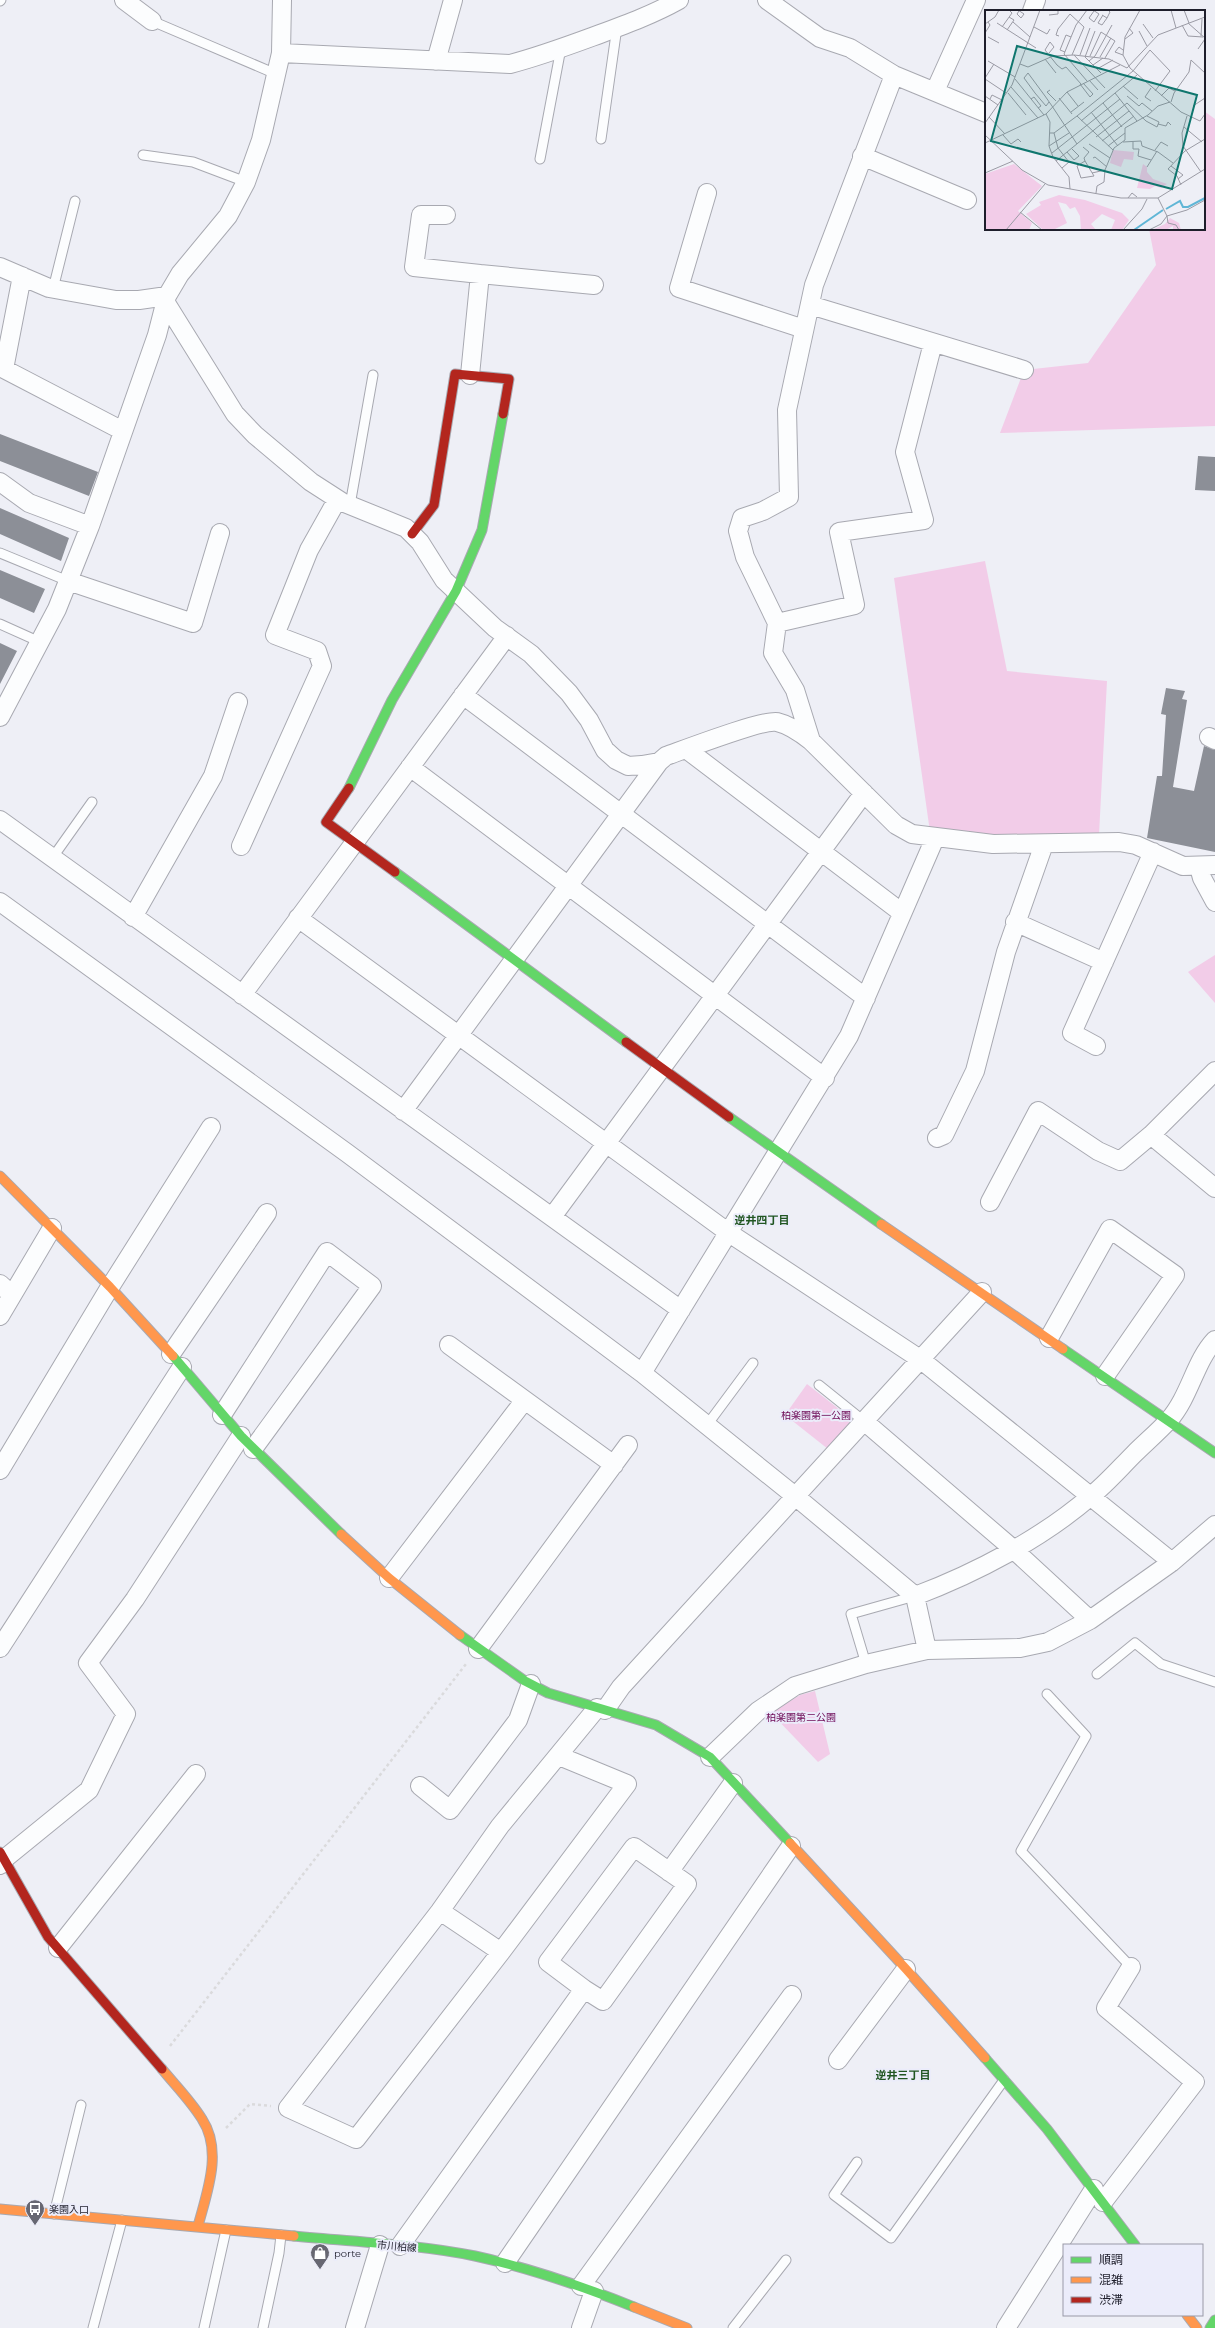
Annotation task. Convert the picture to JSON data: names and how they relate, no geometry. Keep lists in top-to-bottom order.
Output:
{
  "streets": {
    "street": ["市川柏線"]
  },
  "districts": ["逆井四丁目", "逆井三丁目"],
  "parks": ["柏楽園第一公園", "柏楽園第二公園"],
  "places": {
    "bus stop": ["楽園入口"],
    "shop": ["porte"]
  },
  "legend": ["順調", "混雑", "渋滞"]
}
